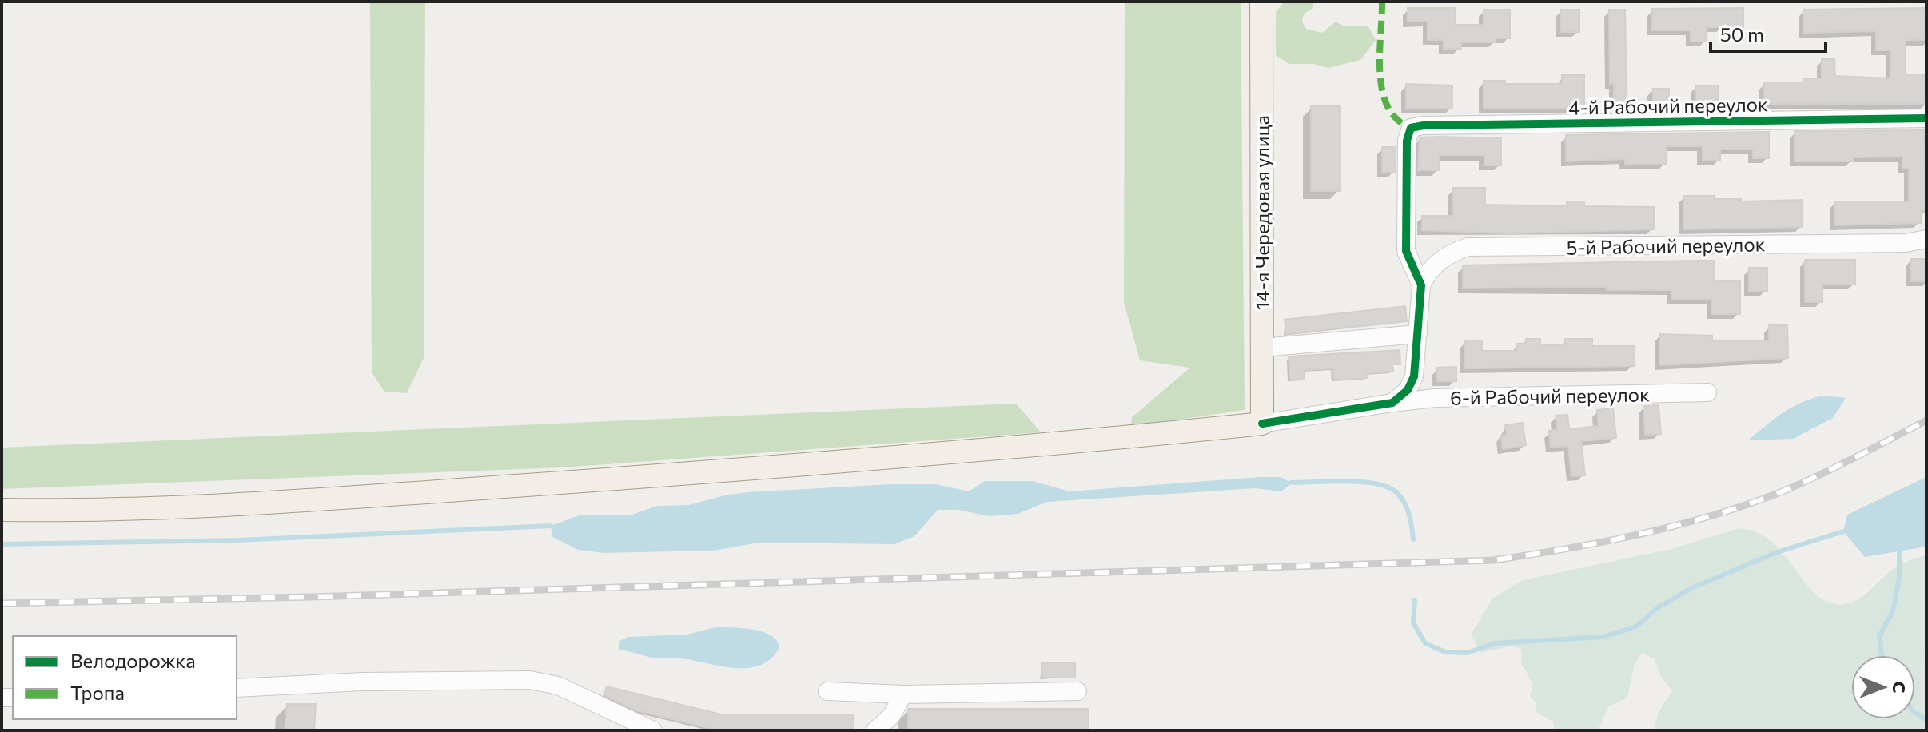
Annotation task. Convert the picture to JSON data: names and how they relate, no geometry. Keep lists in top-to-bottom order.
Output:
{
  "streets": {
    "main road": ["14-я Чередовая улица"],
    "street": ["4-й Рабочий переулок", "5-й Рабочий переулок", "6-й Рабочий переулок"]
  },
  "crossings": [
    ["4-й Рабочий переулок", "5-й Рабочий переулок"],
    ["14-я Чередовая улица", "6-й Рабочий переулок"]
  ],
  "legend": ["Велодорожка", "Тропа"],
  "scale_bar": "50 m",
  "north": "right"
}
